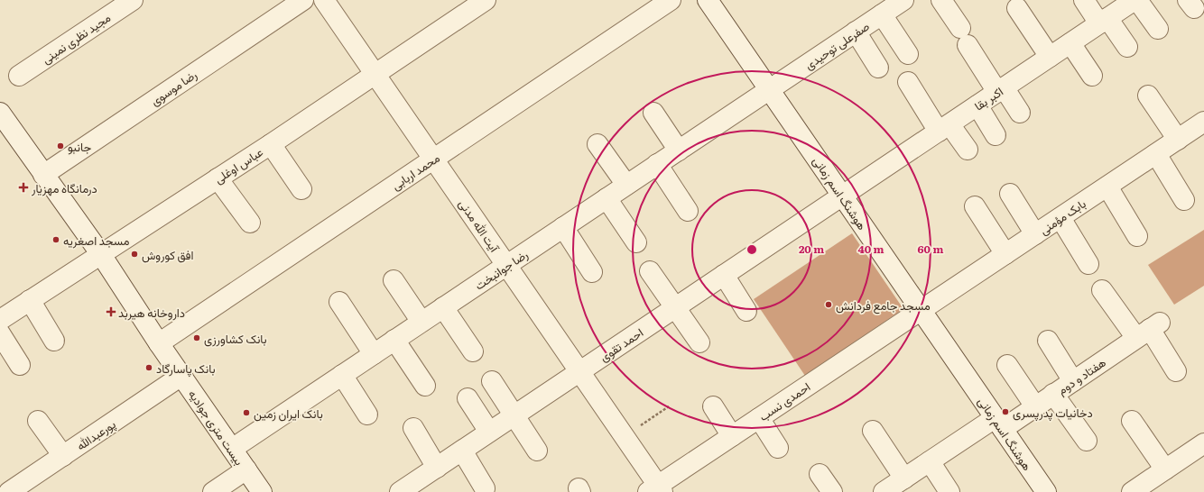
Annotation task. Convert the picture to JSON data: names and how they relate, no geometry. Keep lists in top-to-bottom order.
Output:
{
  "streets": {
    "street": [
      "مجید نظری نمینی",
      "صفرعلی توحیدی",
      "رضا موسوی",
      "اکبر بقا",
      "عباس اوغلی",
      "محمد اربابی",
      "هوشنگ اسم زمانی",
      "بابک مؤمنی",
      "آیت‌ الله مدنی",
      "رضا جوانبخت",
      "احمد تقوی",
      "هفتاد و دوم",
      "احمدی نسب",
      "بیست متری جوادیه",
      "پورعبدالله"
    ]
  },
  "crossings": [
    ["صفرعلی توحیدی", "هوشنگ اسم زمانی"],
    ["صفرعلی توحیدی", "رضا جوانبخت"],
    ["رضا موسوی", "بیست متری جوادیه"],
    ["اکبر بقا", "هوشنگ اسم زمانی"],
    ["اکبر بقا", "احمد تقوی"],
    ["عباس اوغلی", "آیت‌ الله مدنی"],
    ["عباس اوغلی", "بیست متری جوادیه"],
    ["محمد اربابی", "آیت‌ الله مدنی"],
    ["محمد اربابی", "بیست متری جوادیه"],
    ["هوشنگ اسم زمانی", "بابک مؤمنی"],
    ["هوشنگ اسم زمانی", "رضا جوانبخت"],
    ["هوشنگ اسم زمانی", "احمد تقوی"],
    ["هوشنگ اسم زمانی", "هفتاد و دوم"],
    ["هوشنگ اسم زمانی", "احمدی نسب"],
    ["بابک مؤمنی", "احمدی نسب"],
    ["آیت‌ الله مدنی", "رضا جوانبخت"],
    ["آیت‌ الله مدنی", "احمد تقوی"],
    ["آیت‌ الله مدنی", "احمدی نسب"],
    ["رضا جوانبخت", "بیست متری جوادیه"],
    ["بیست متری جوادیه", "پورعبدالله"]
  ],
  "places": {
    "other": [
      "جانبو",
      "مسجد اصغریه",
      "افق کوروش",
      "مسجد جامع فردانش",
      "بانک کشاورزی",
      "بانک پاسارگاد",
      "دخانیات پدرپسری",
      "بانک ایران زمین"
    ],
    "health": ["درمانگاه مهزیار", "داروخانه هیربد"]
  },
  "rings": ["20 m", "40 m", "60 m"]
}
